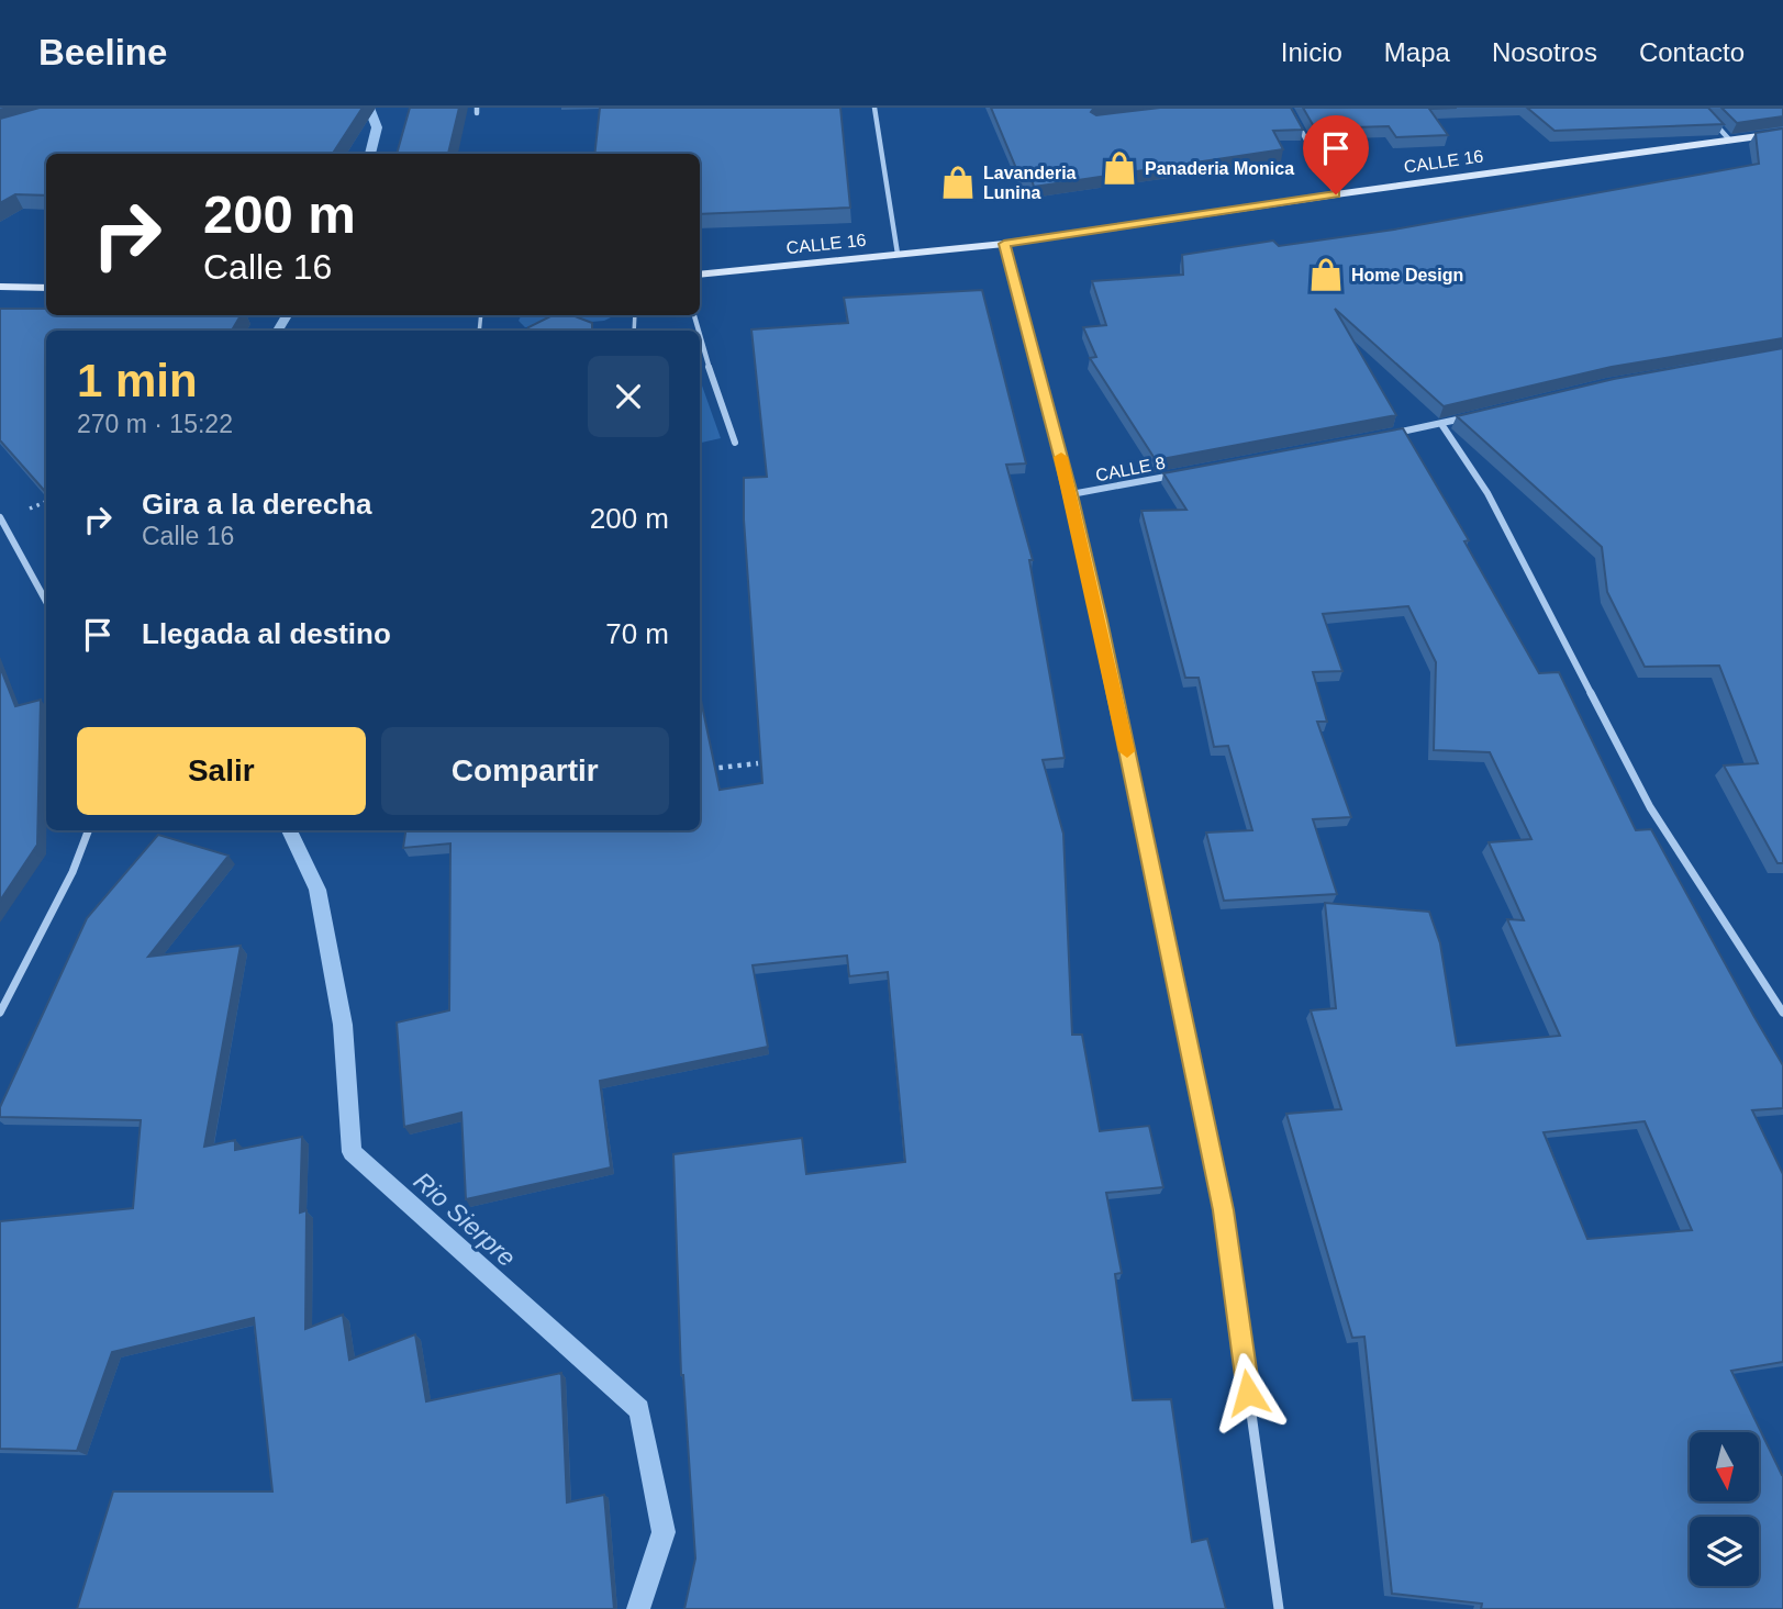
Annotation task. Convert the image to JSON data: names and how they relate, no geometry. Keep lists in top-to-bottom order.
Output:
{
  "streets": {
    "main road": ["CALLE 16"],
    "street": ["CALLE 8"]
  },
  "water": ["Rio Sierpre"],
  "places": {
    "shop": ["Panaderia Monica", "Lavanderia Lunina", "Home Design"]
  },
  "north": "bottom",
  "page": {
    "header": "Beeline",
    "nav": [
      "Inicio",
      "Mapa",
      "Nosotros",
      "Contacto"
    ],
    "turn": ["200 m", "Calle 16"],
    "heading": ["1 min", "270 m · 15:22"],
    "list": [
      {
        "name": "Gira a la derecha",
        "note": "Calle 16",
        "value": "200 m"
      },
      {
        "name": "Llegada al destino",
        "value": "70 m"
      }
    ],
    "buttons": ["Salir", "Compartir"]
  }
}
